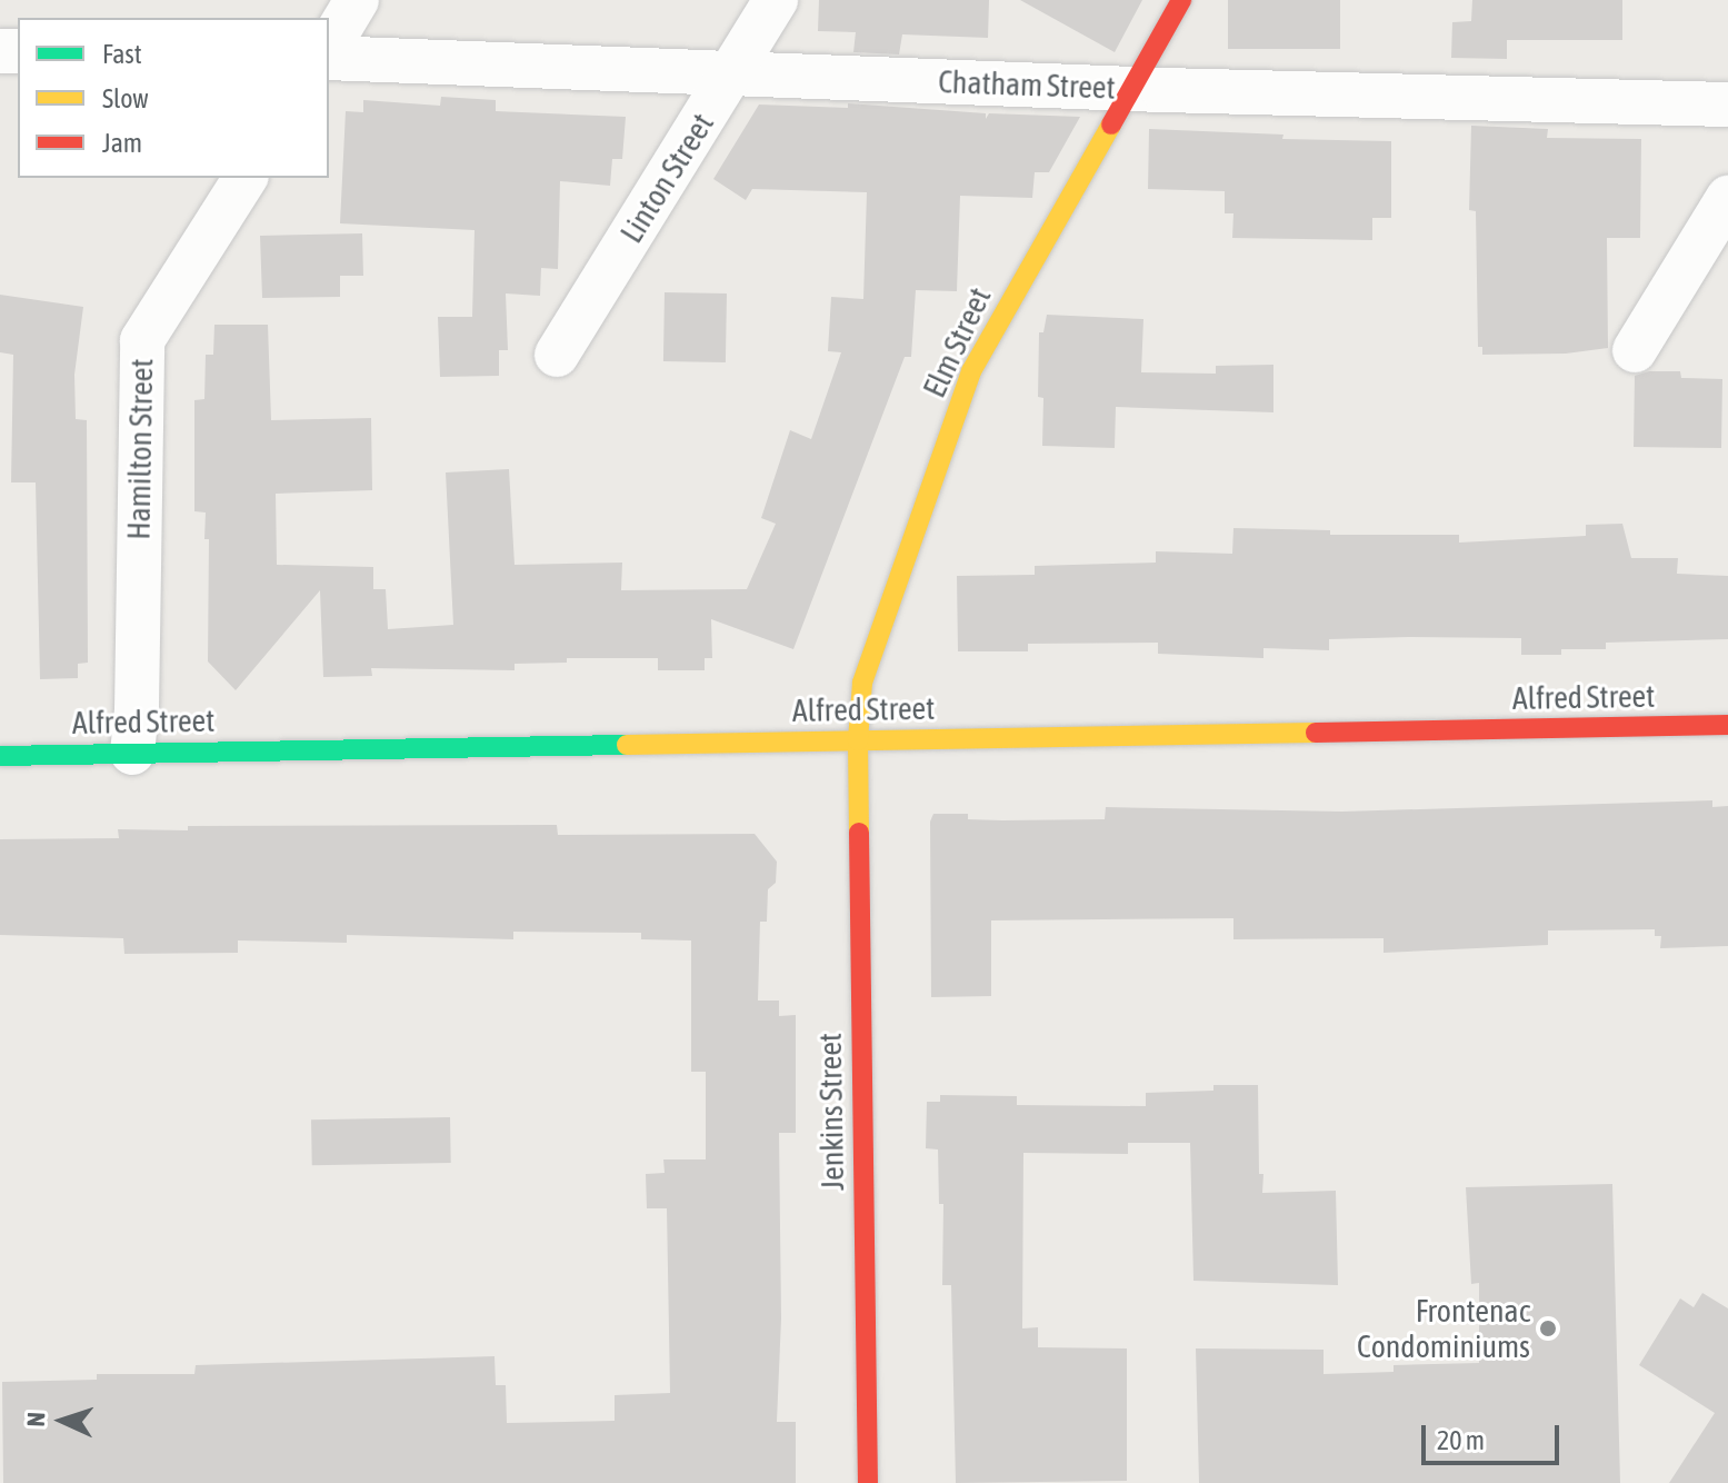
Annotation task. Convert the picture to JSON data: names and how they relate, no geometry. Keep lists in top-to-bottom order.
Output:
{
  "streets": {
    "street": [
      "Chatham Street",
      "Linton Street",
      "Elm Street",
      "Hamilton Street",
      "Alfred Street",
      "Jenkins Street"
    ]
  },
  "crossings": [
    ["Chatham Street", "Linton Street"],
    ["Chatham Street", "Elm Street"],
    ["Elm Street", "Alfred Street"],
    ["Elm Street", "Jenkins Street"],
    ["Hamilton Street", "Alfred Street"],
    ["Alfred Street", "Jenkins Street"]
  ],
  "places": ["Frontenac Condominiums"],
  "legend": ["Fast", "Slow", "Jam"],
  "scale_bar": "20 m",
  "north": "left"
}
